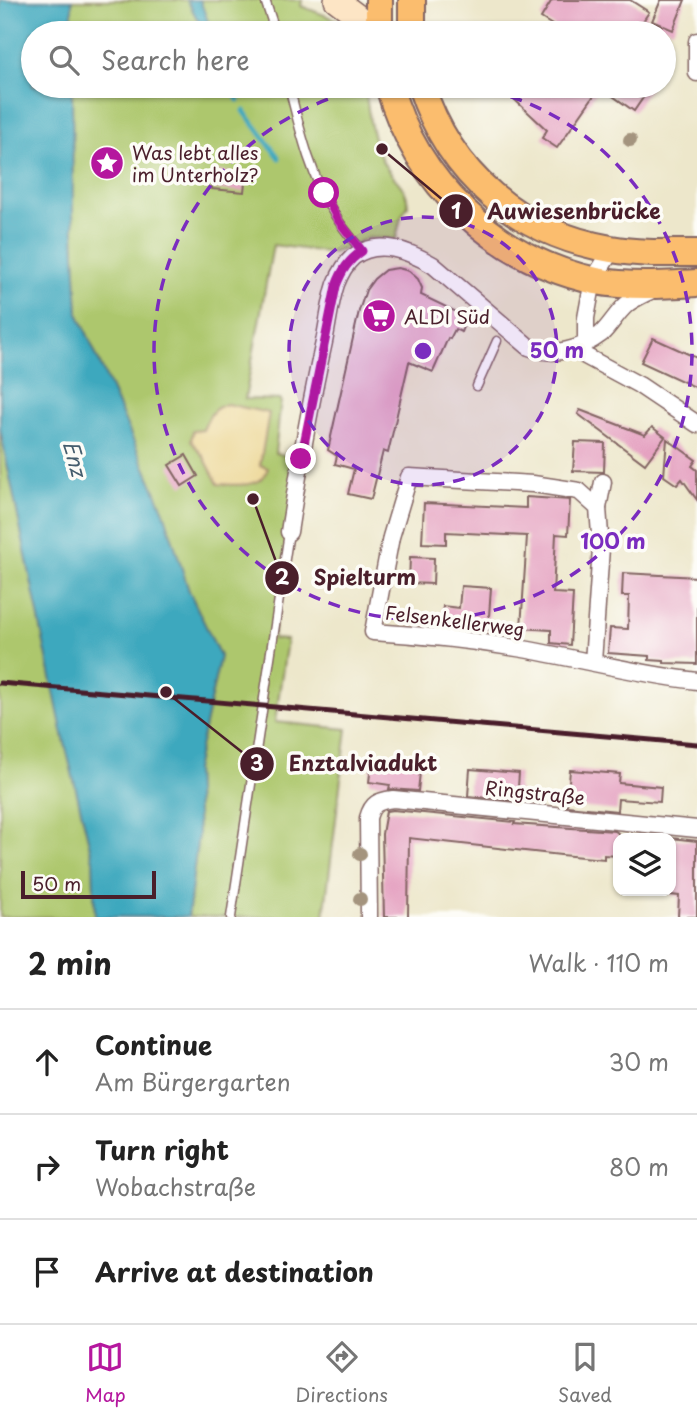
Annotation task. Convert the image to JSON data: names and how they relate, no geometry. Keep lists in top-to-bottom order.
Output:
{
  "streets": {
    "street": ["Felsenkellerweg", "Ringstraße"]
  },
  "water": ["Enz"],
  "places": {
    "other": ["Auwiesenbrücke", "Spielturm", "Enztalviadukt"],
    "place": ["Was lebt alles im Unterholz?"],
    "supermarket": ["ALDI Süd"]
  },
  "scale_bar": "50 m",
  "page": {
    "search": "Search here",
    "scale": "50 m",
    "heading": ["2 min", "Walk · 110 m"],
    "list": [
      ["Continue", "Am Bürgergarten", "30 m"],
      ["Turn right", "Wobachstraße", "80 m"],
      "Arrive at destination"
    ],
    "nav": ["Map", "Directions", "Saved"]
  },
  "rings": ["50 m", "100 m"]
}
